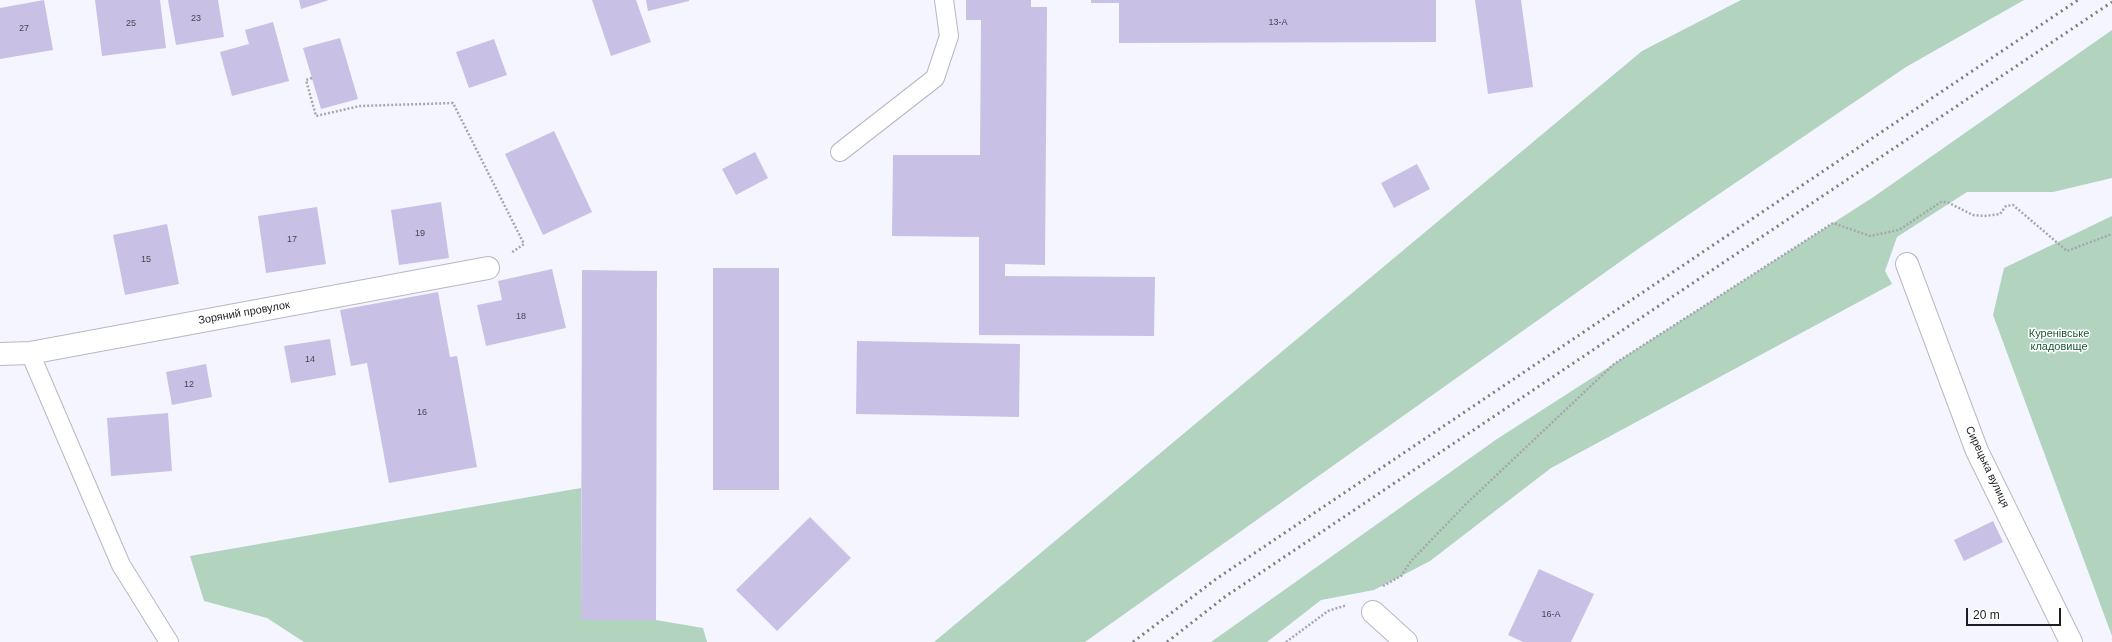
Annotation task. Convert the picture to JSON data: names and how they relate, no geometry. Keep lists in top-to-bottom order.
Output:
{
  "streets": {
    "street": ["Зоряний провулок", "Сирецька вулиця"]
  },
  "parks": ["Куренівське кладовище"],
  "house_numbers": [
    "23",
    "13-А",
    "25",
    "27",
    "19",
    "17",
    "15",
    "18",
    "14",
    "12",
    "16",
    "16-А"
  ],
  "scale_bar": "20 m"
}
